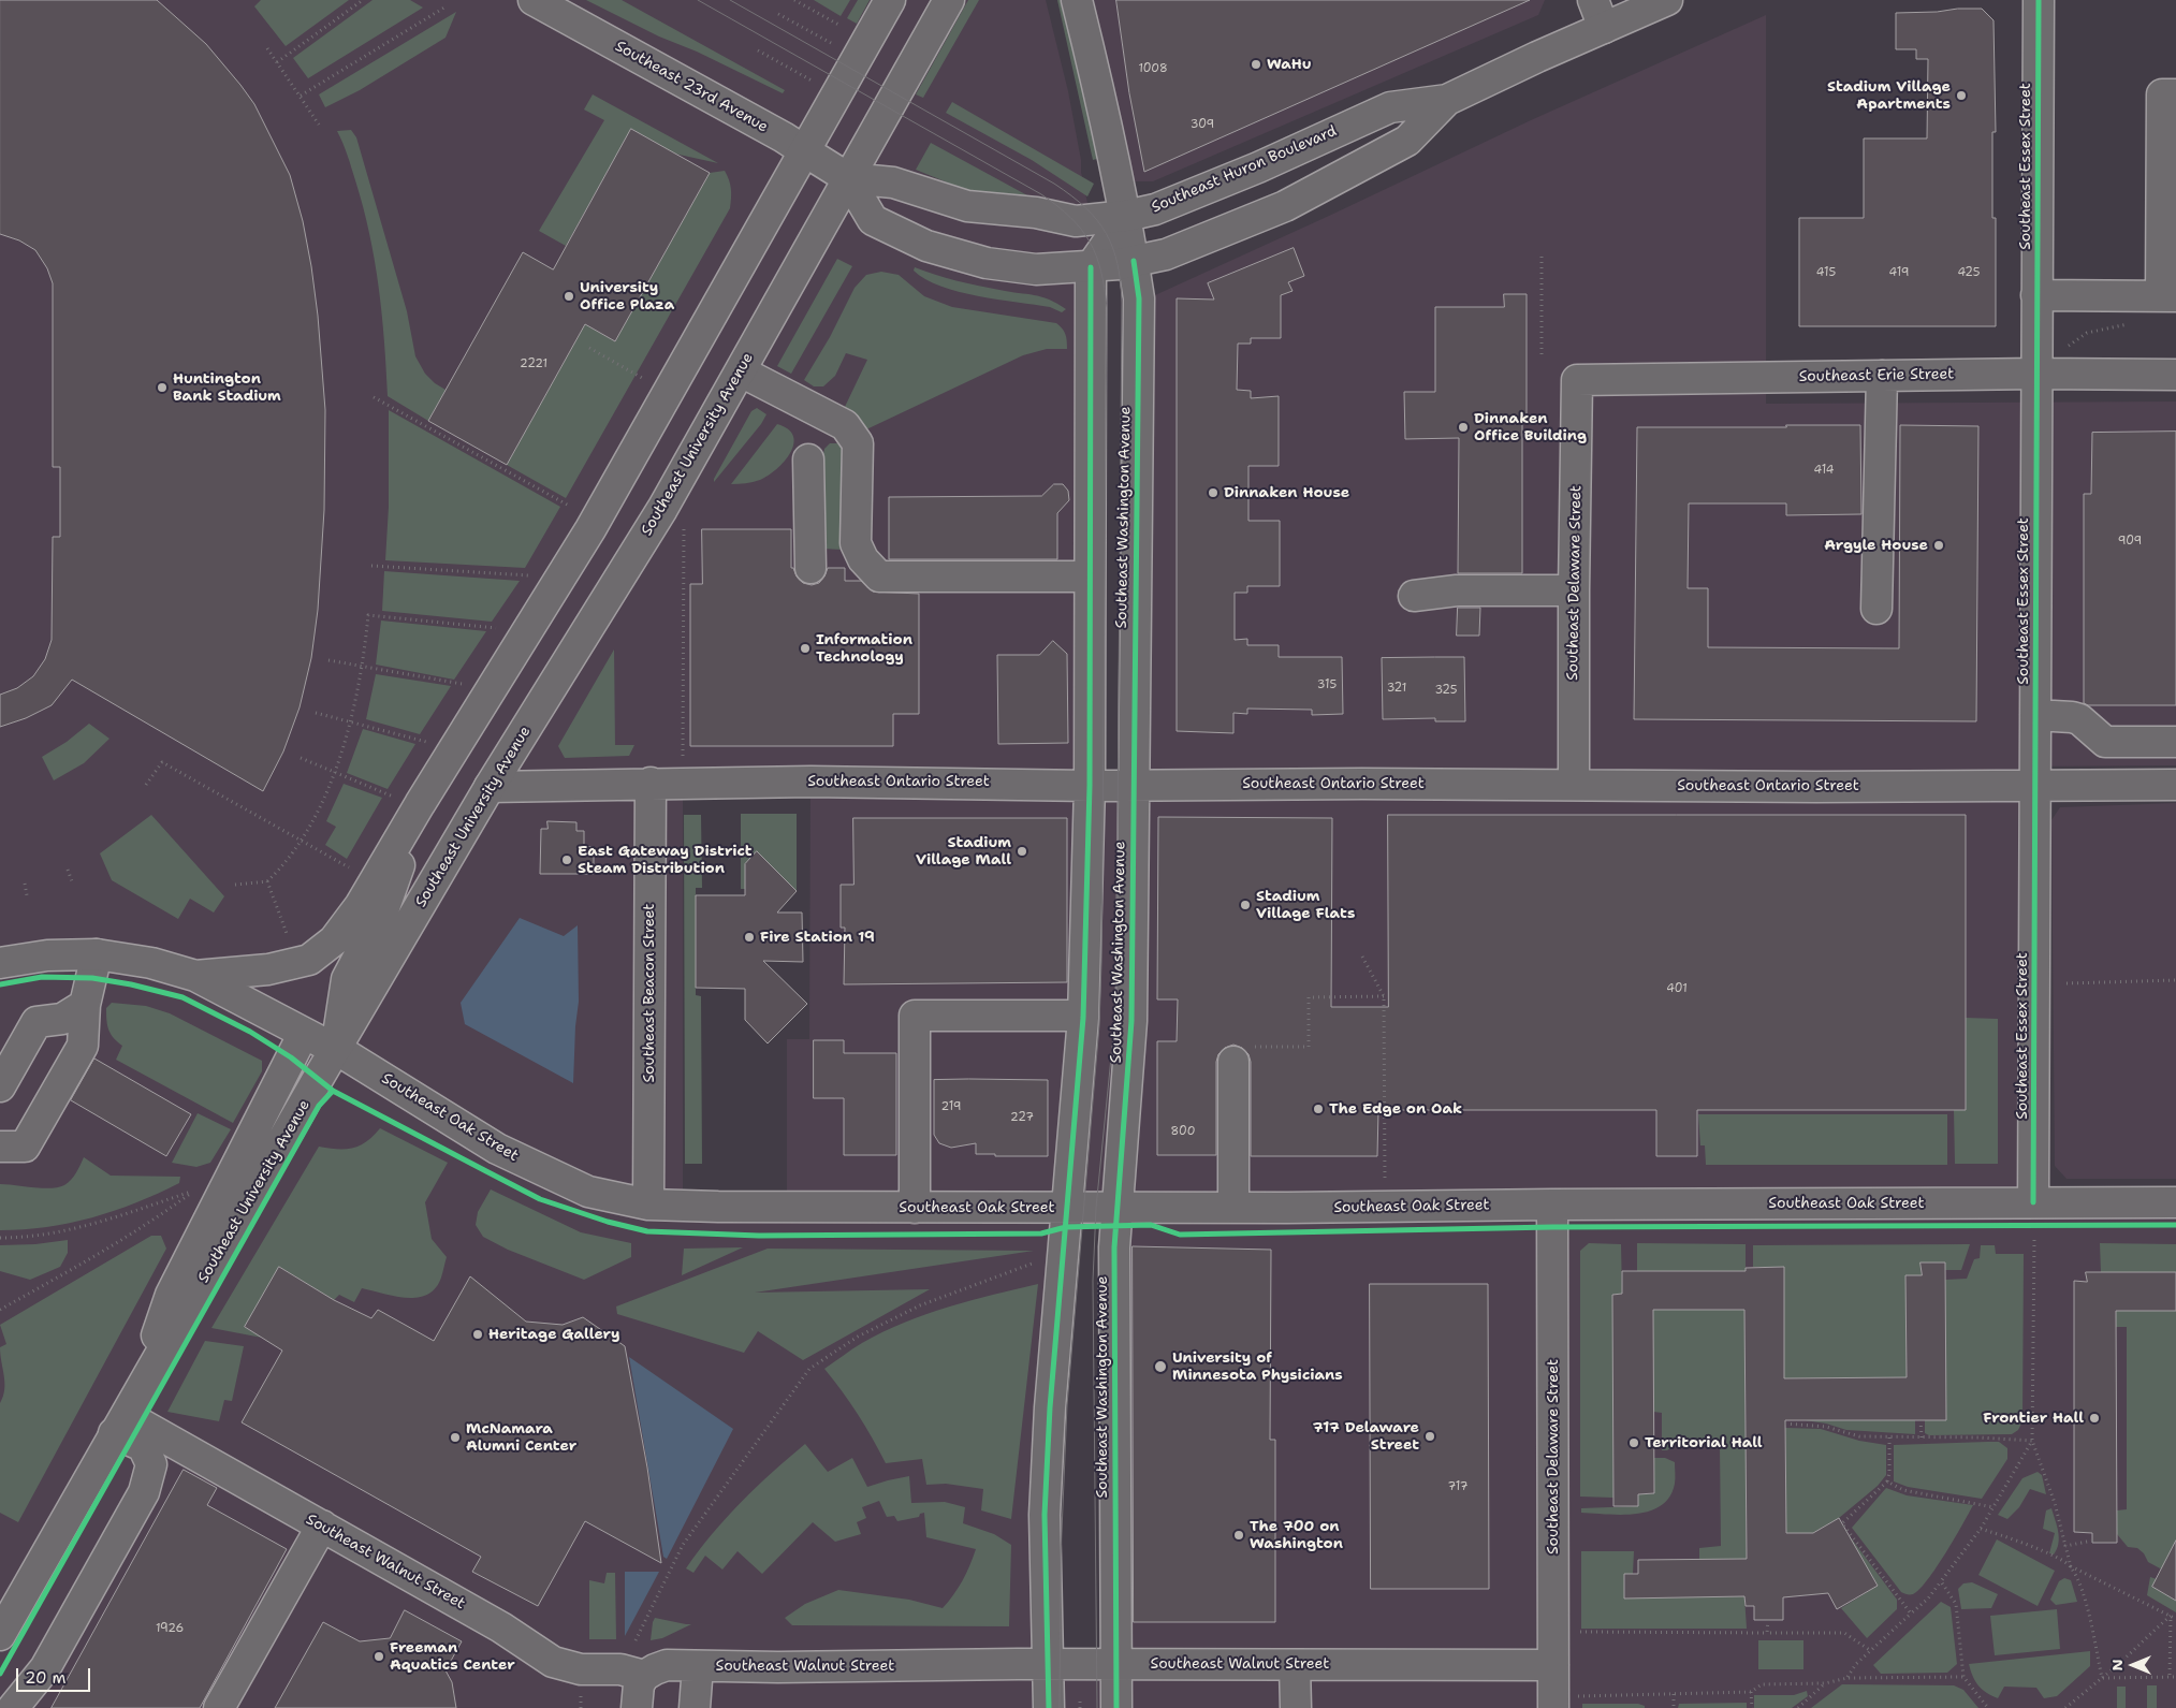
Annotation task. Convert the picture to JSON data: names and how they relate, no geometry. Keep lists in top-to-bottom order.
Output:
{
  "streets": {
    "street": [
      "Southeast 23rd Avenue",
      "Southeast Essex Street",
      "Southeast Huron Boulevard",
      "Southeast Erie Street",
      "Southeast University Avenue",
      "Southeast Washington Avenue",
      "Southeast Delaware Street",
      "Southeast Ontario Street",
      "Southeast Beacon Street",
      "Southeast Oak Street",
      "Southeast Walnut Street"
    ]
  },
  "crossings": [
    ["Southeast 23rd Avenue", "Southeast Huron Boulevard"],
    ["Southeast 23rd Avenue", "Southeast University Avenue"],
    ["Southeast Essex Street", "Southeast Erie Street"],
    ["Southeast Essex Street", "Southeast Ontario Street"],
    ["Southeast Essex Street", "Southeast Oak Street"],
    ["Southeast Huron Boulevard", "Southeast University Avenue"],
    ["Southeast Huron Boulevard", "Southeast Washington Avenue"],
    ["Southeast Erie Street", "Southeast Delaware Street"],
    ["Southeast University Avenue", "Southeast Ontario Street"],
    ["Southeast University Avenue", "Southeast Oak Street"],
    ["Southeast University Avenue", "Southeast Walnut Street"],
    ["Southeast Washington Avenue", "Southeast Ontario Street"],
    ["Southeast Washington Avenue", "Southeast Oak Street"],
    ["Southeast Washington Avenue", "Southeast Walnut Street"],
    ["Southeast Delaware Street", "Southeast Ontario Street"],
    ["Southeast Delaware Street", "Southeast Oak Street"],
    ["Southeast Delaware Street", "Southeast Walnut Street"],
    ["Southeast Ontario Street", "Southeast Beacon Street"],
    ["Southeast Beacon Street", "Southeast Oak Street"]
  ],
  "places": [
    "WaHu",
    "Stadium Village Apartments",
    "University Office Plaza",
    "Huntington Bank Stadium",
    "Dinnaken Office Building",
    "Dinnaken House",
    "Argyle House",
    "Information Technology",
    "Stadium Village Mall",
    "East Gateway District Steam Distribution",
    "Stadium Village Flats",
    "Fire Station 19",
    "The Edge on Oak",
    "Heritage Gallery",
    "University of Minnesota Physicians",
    "Frontier Hall",
    "717 Delaware Street",
    "McNamara Alumni Center",
    "Territorial Hall",
    "The 700 on Washington",
    "Freeman Aquatics Center"
  ],
  "house_numbers": [
    "1008",
    "309",
    "415",
    "419",
    "425",
    "2221",
    "414",
    "909",
    "315",
    "321",
    "325",
    "401",
    "219",
    "227",
    "800",
    "717",
    "1926"
  ],
  "scale_bar": "20 m",
  "north": "left"
}
